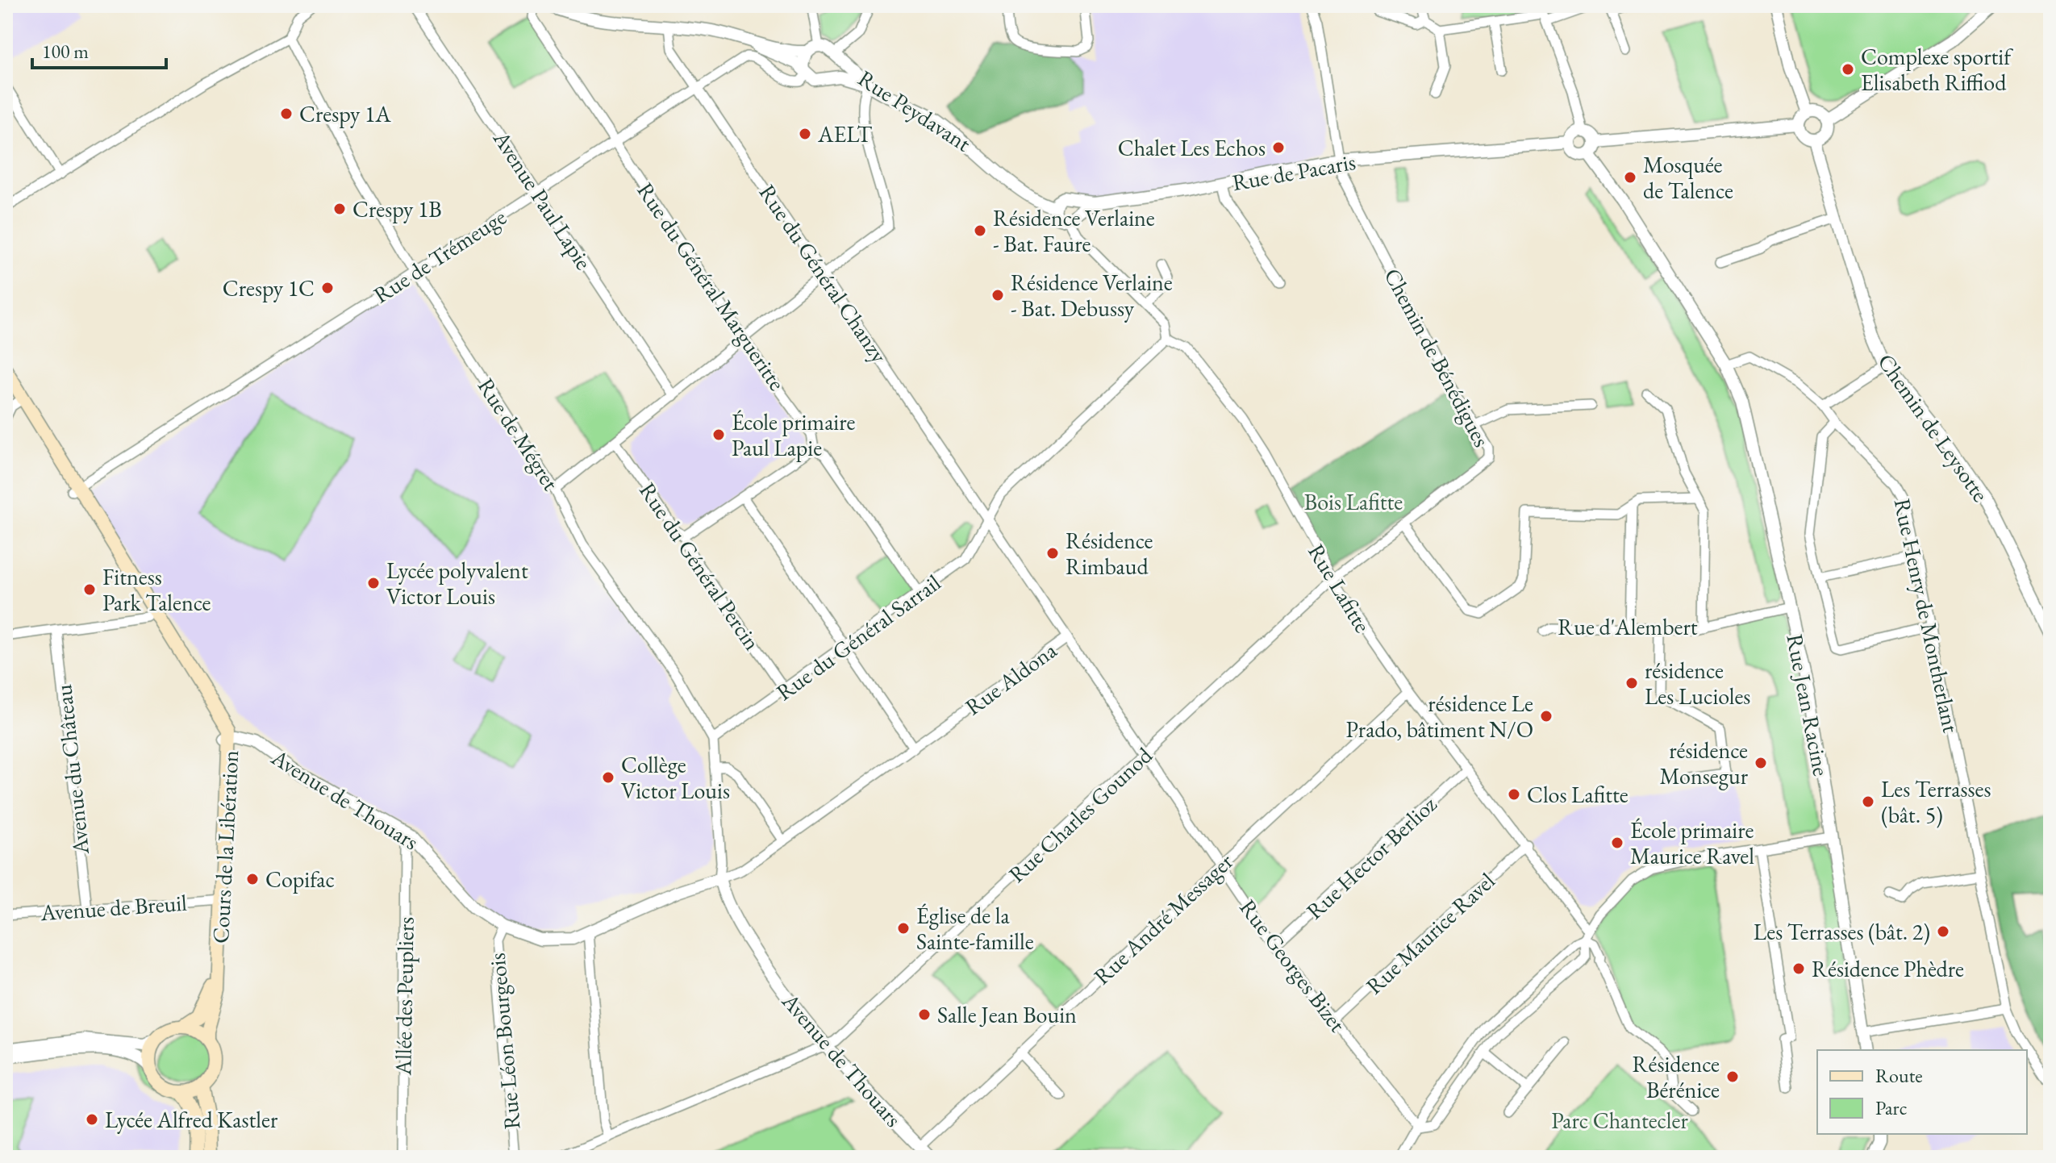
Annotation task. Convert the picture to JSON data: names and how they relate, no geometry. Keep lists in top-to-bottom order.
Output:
{
  "streets": {
    "main road": ["Cours de la Libération"],
    "street": [
      "Rue Peydavant",
      "Rue de Pacaris",
      "Avenue Paul Lapie",
      "Rue de Trémeuge",
      "Rue du Général Chanzy",
      "Rue du Général Margueritte",
      "Chemin de Bénédigues",
      "Chemin de Leysotte",
      "Rue de Mégret",
      "Rue du Général Percin",
      "Rue Lafitte",
      "Rue Henry de Montherlant",
      "Rue d'Alembert",
      "Rue du Général Sarrail",
      "Rue Aldona",
      "Rue Jean Racine",
      "Avenue du Château",
      "Avenue de Thouars",
      "Rue Charles Gounod",
      "Rue Hector Berlioz",
      "Avenue de Breuil",
      "Rue André Messager",
      "Rue Maurice Ravel",
      "Rue Georges Bizet",
      "Allée des Peupliers",
      "Rue Léon Bourgeois"
    ]
  },
  "crossings": [
    ["Rue Peydavant", "Rue de Pacaris"],
    ["Rue Peydavant", "Rue de Trémeuge"],
    ["Rue Peydavant", "Rue Lafitte"],
    ["Rue de Pacaris", "Chemin de Bénédigues"],
    ["Rue de Pacaris", "Rue Lafitte"],
    ["Avenue Paul Lapie", "Rue de Trémeuge"],
    ["Rue de Trémeuge", "Rue du Général Chanzy"],
    ["Rue de Trémeuge", "Rue du Général Margueritte"],
    ["Rue de Trémeuge", "Rue de Mégret"],
    ["Rue de Trémeuge", "Cours de la Libération"],
    ["Rue du Général Chanzy", "Rue du Général Sarrail"],
    ["Rue du Général Chanzy", "Rue Aldona"],
    ["Rue du Général Margueritte", "Rue du Général Sarrail"],
    ["Chemin de Bénédigues", "Rue Charles Gounod"],
    ["Rue de Mégret", "Rue du Général Sarrail"],
    ["Rue de Mégret", "Rue Aldona"],
    ["Rue de Mégret", "Avenue de Thouars"],
    ["Rue du Général Percin", "Rue du Général Sarrail"],
    ["Rue Lafitte", "Rue Charles Gounod"],
    ["Rue Lafitte", "Rue Hector Berlioz"],
    ["Rue Lafitte", "Rue André Messager"],
    ["Rue Lafitte", "Rue Maurice Ravel"],
    ["Rue Henry de Montherlant", "Rue Jean Racine"],
    ["Rue d'Alembert", "Rue Jean Racine"],
    ["Rue du Général Sarrail", "Rue Aldona"],
    ["Rue Aldona", "Avenue de Thouars"],
    ["Rue Aldona", "Rue Georges Bizet"],
    ["Avenue du Château", "Avenue de Breuil"],
    ["Avenue de Thouars", "Rue Charles Gounod"],
    ["Avenue de Thouars", "Cours de la Libération"],
    ["Avenue de Thouars", "Rue André Messager"],
    ["Avenue de Thouars", "Allée des Peupliers"],
    ["Avenue de Thouars", "Rue Léon Bourgeois"],
    ["Rue Charles Gounod", "Rue Georges Bizet"],
    ["Cours de la Libération", "Avenue de Breuil"],
    ["Rue Hector Berlioz", "Rue Georges Bizet"],
    ["Rue André Messager", "Rue Georges Bizet"],
    ["Rue Maurice Ravel", "Rue Georges Bizet"]
  ],
  "parks": ["Bois Lafitte", "Parc Chantecler"],
  "places": [
    "Complexe sportif Elisabeth Riffiod",
    "Crespy 1A",
    "AELT",
    "Chalet Les Echos",
    "Mosquée de Talence",
    "Crespy 1B",
    "Résidence Verlaine - Bat. Faure",
    "Crespy 1C",
    "Résidence Verlaine - Bat. Debussy",
    "École primaire Paul Lapie",
    "Résidence Rimbaud",
    "Lycée polyvalent Victor Louis",
    "Fitness Park Talence",
    "résidence Les Lucioles",
    "résidence Le Prado, bâtiment N/O",
    "résidence Monsegur",
    "Collège Victor Louis",
    "Clos Lafitte",
    "Les Terrasses (bât. 5)",
    "École primaire Maurice Ravel",
    "Copifac",
    "Église de la Sainte-famille",
    "Les Terrasses (bât. 2)",
    "Résidence Phèdre",
    "Salle Jean Bouin",
    "Résidence Bérénice",
    "Lycée Alfred Kastler"
  ],
  "legend": ["Route", "Parc"],
  "scale_bar": "100 m"
}
